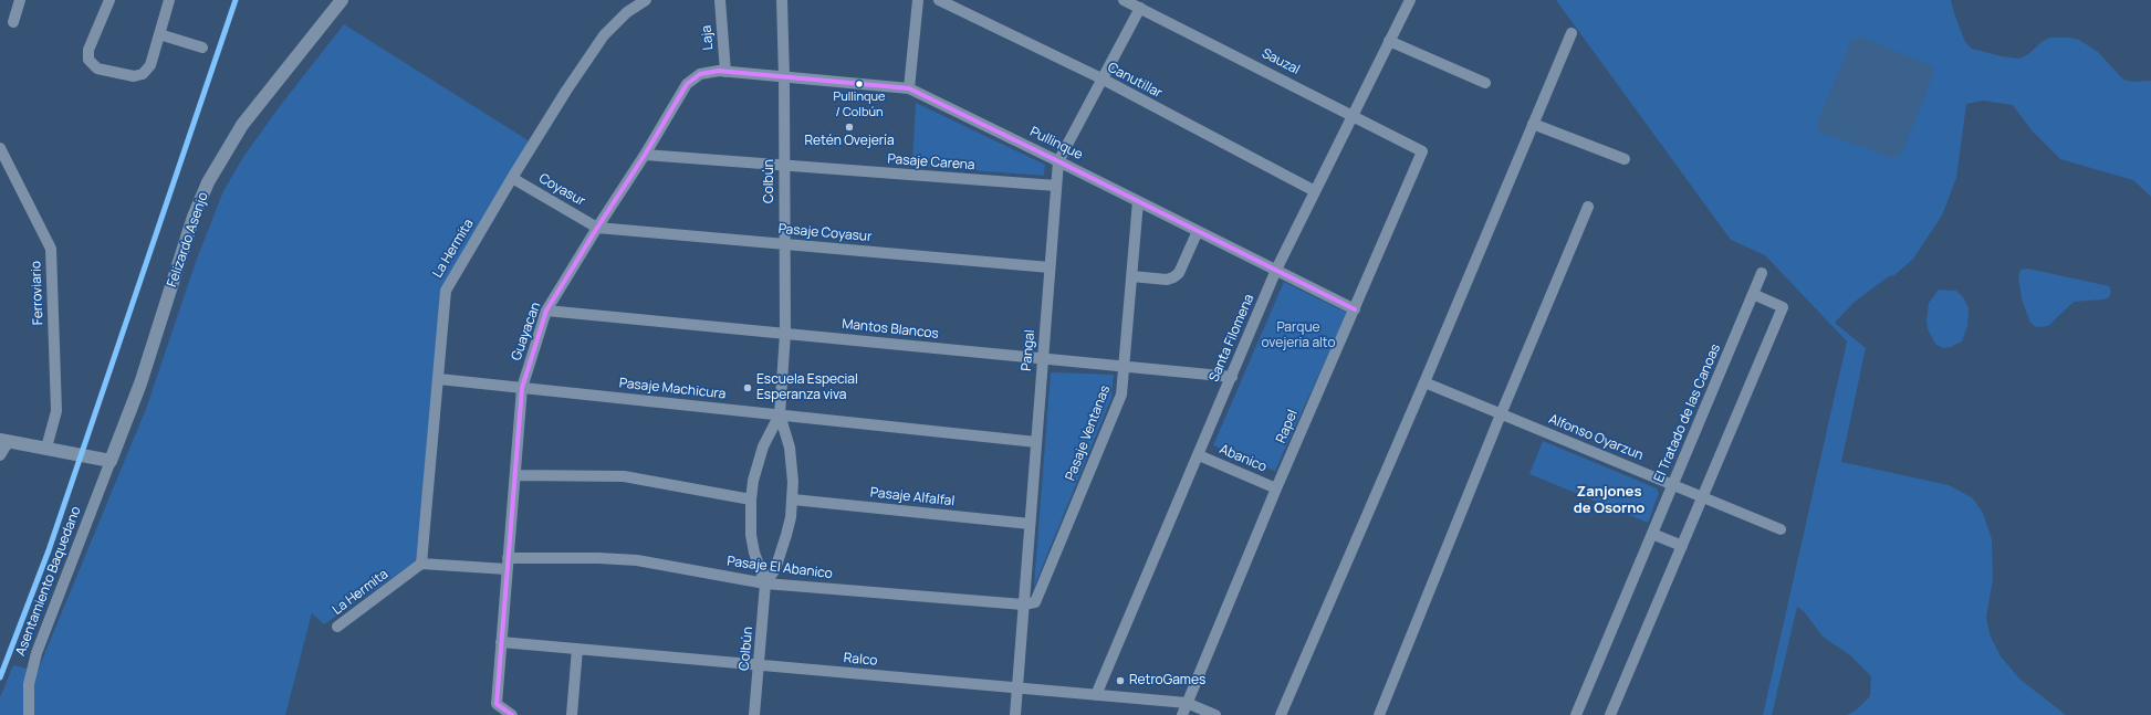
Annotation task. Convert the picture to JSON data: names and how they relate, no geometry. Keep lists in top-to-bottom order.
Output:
{
  "streets": {
    "street": [
      "Laja",
      "Sauzal",
      "Canutillar",
      "Pullinque",
      "Pasaje Carena",
      "Colbún",
      "Coyasur",
      "Pasaje Coyasur",
      "Felizardo Asenjo",
      "La Hermita",
      "Ferroviario",
      "Mantos Blancos",
      "Guayacan",
      "Santa Filomena",
      "Pangal",
      "Pasaje Machicura",
      "El Tratado de las Canoas",
      "Rapel",
      "Pasaje Ventanas",
      "Alfonso Oyarzun",
      "Abanico",
      "Pasaje Alfalfal",
      "Pasaje El Abanico",
      "Asentamiento Baquedano",
      "Ralco"
    ]
  },
  "crossings": [
    ["Laja", "Pullinque"],
    ["Laja", "Guayacan"],
    ["Sauzal", "Santa Filomena"],
    ["Sauzal", "Pangal"],
    ["Sauzal", "Rapel"],
    ["Canutillar", "Santa Filomena"],
    ["Canutillar", "Pangal"],
    ["Pullinque", "Colbún"],
    ["Pullinque", "Guayacan"],
    ["Pullinque", "Santa Filomena"],
    ["Pullinque", "Pangal"],
    ["Pullinque", "Rapel"],
    ["Pullinque", "Pasaje Ventanas"],
    ["Pasaje Carena", "Colbún"],
    ["Pasaje Carena", "Guayacan"],
    ["Pasaje Carena", "Pangal"],
    ["Colbún", "Pasaje Coyasur"],
    ["Colbún", "Mantos Blancos"],
    ["Colbún", "Pasaje Machicura"],
    ["Colbún", "Pasaje Alfalfal"],
    ["Colbún", "Pasaje El Abanico"],
    ["Colbún", "Ralco"],
    ["Coyasur", "Pasaje Coyasur"],
    ["Coyasur", "La Hermita"],
    ["Coyasur", "Guayacan"],
    ["Pasaje Coyasur", "Guayacan"],
    ["Pasaje Coyasur", "Pangal"],
    ["Felizardo Asenjo", "Asentamiento Baquedano"],
    ["La Hermita", "Pasaje Machicura"],
    ["Mantos Blancos", "Guayacan"],
    ["Mantos Blancos", "Santa Filomena"],
    ["Mantos Blancos", "Pangal"],
    ["Mantos Blancos", "Pasaje Ventanas"],
    ["Guayacan", "Pasaje Machicura"],
    ["Guayacan", "Pasaje El Abanico"],
    ["Guayacan", "Ralco"],
    ["Santa Filomena", "Abanico"],
    ["Santa Filomena", "Ralco"],
    ["Pangal", "Pasaje Machicura"],
    ["Pangal", "Pasaje Ventanas"],
    ["Pangal", "Pasaje Alfalfal"],
    ["Pangal", "Pasaje El Abanico"],
    ["Pangal", "Ralco"],
    ["El Tratado de las Canoas", "Alfonso Oyarzun"],
    ["Rapel", "Abanico"],
    ["Rapel", "Ralco"],
    ["Pasaje Ventanas", "Pasaje El Abanico"]
  ],
  "districts": ["Zanjones de Osorno"],
  "parks": ["Parque ovejeria alto"],
  "places": [
    "Pullinque / Colbún",
    "Retén Ovejería",
    "Escuela Especial Esperanza viva",
    "RetroGames"
  ]
}
